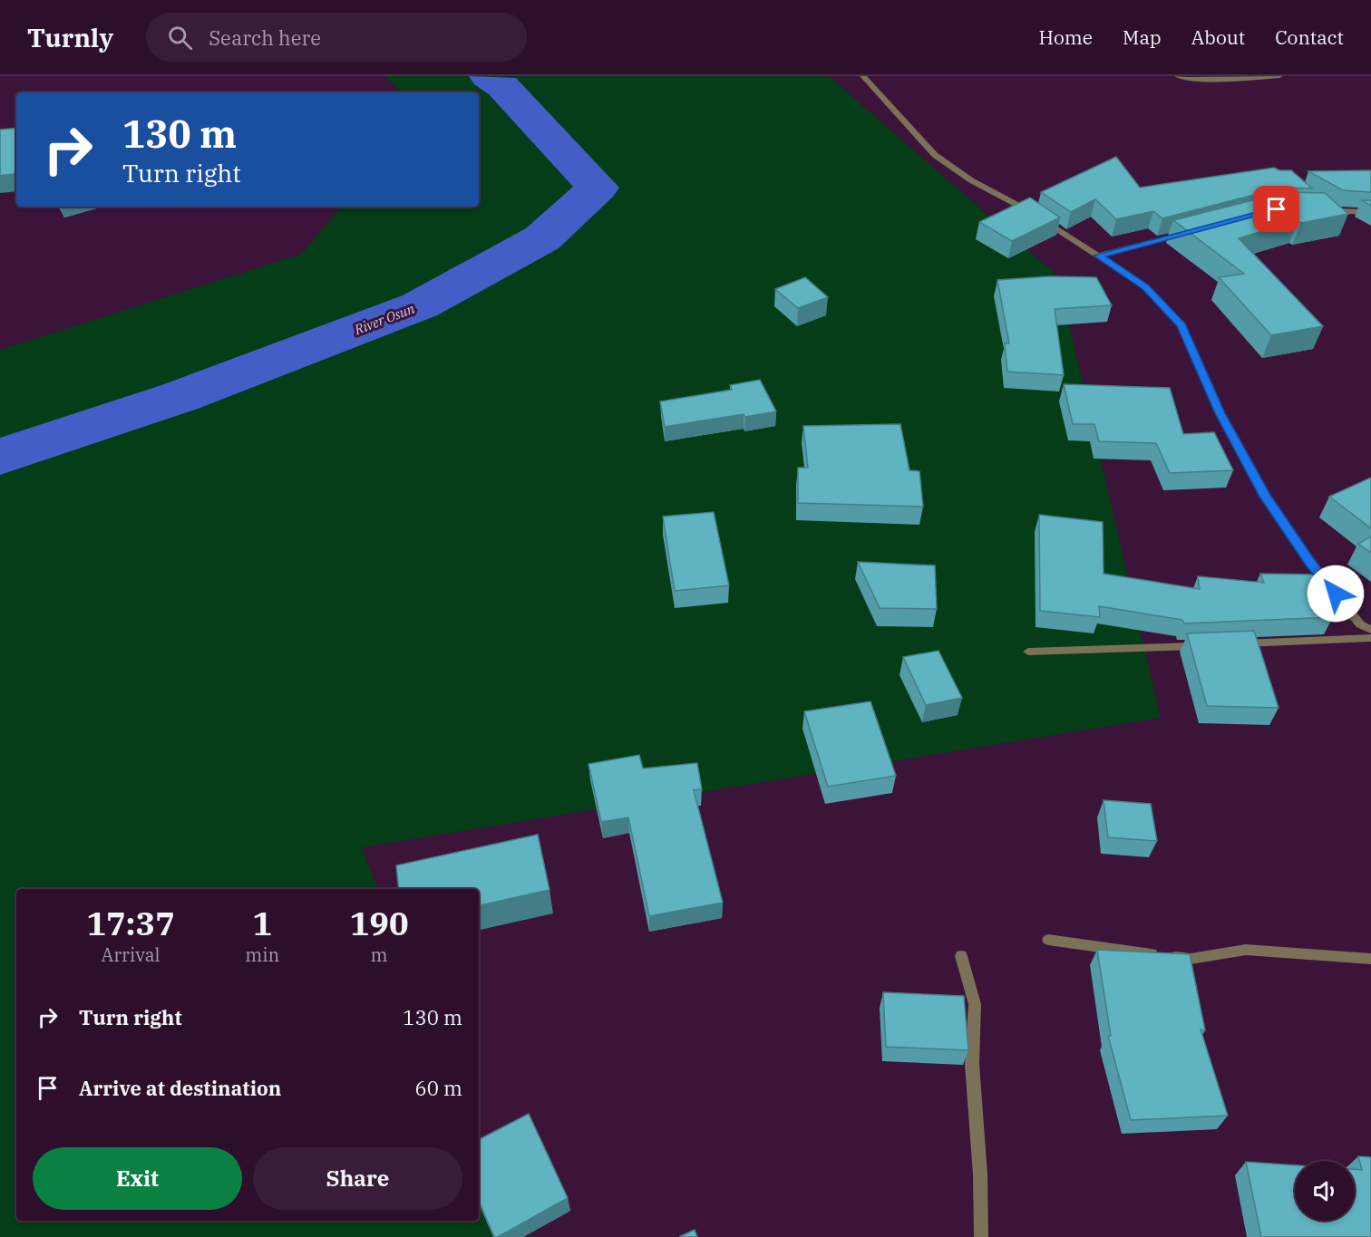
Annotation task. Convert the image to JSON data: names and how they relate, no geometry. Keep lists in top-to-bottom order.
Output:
{
  "water": ["River Osun"],
  "page": {
    "header": "Turnly",
    "search": "Search here",
    "nav": [
      "Home",
      "Map",
      "About",
      "Contact"
    ],
    "turn": ["130 m", "Turn right"],
    "eta": [
      "17:37",
      "Arrival",
      "1",
      "min",
      "190",
      "m"
    ],
    "list": [
      {
        "name": "Turn right",
        "value": "130 m"
      },
      {
        "name": "Arrive at destination",
        "value": "60 m"
      }
    ],
    "buttons": ["Exit", "Share"]
  }
}
